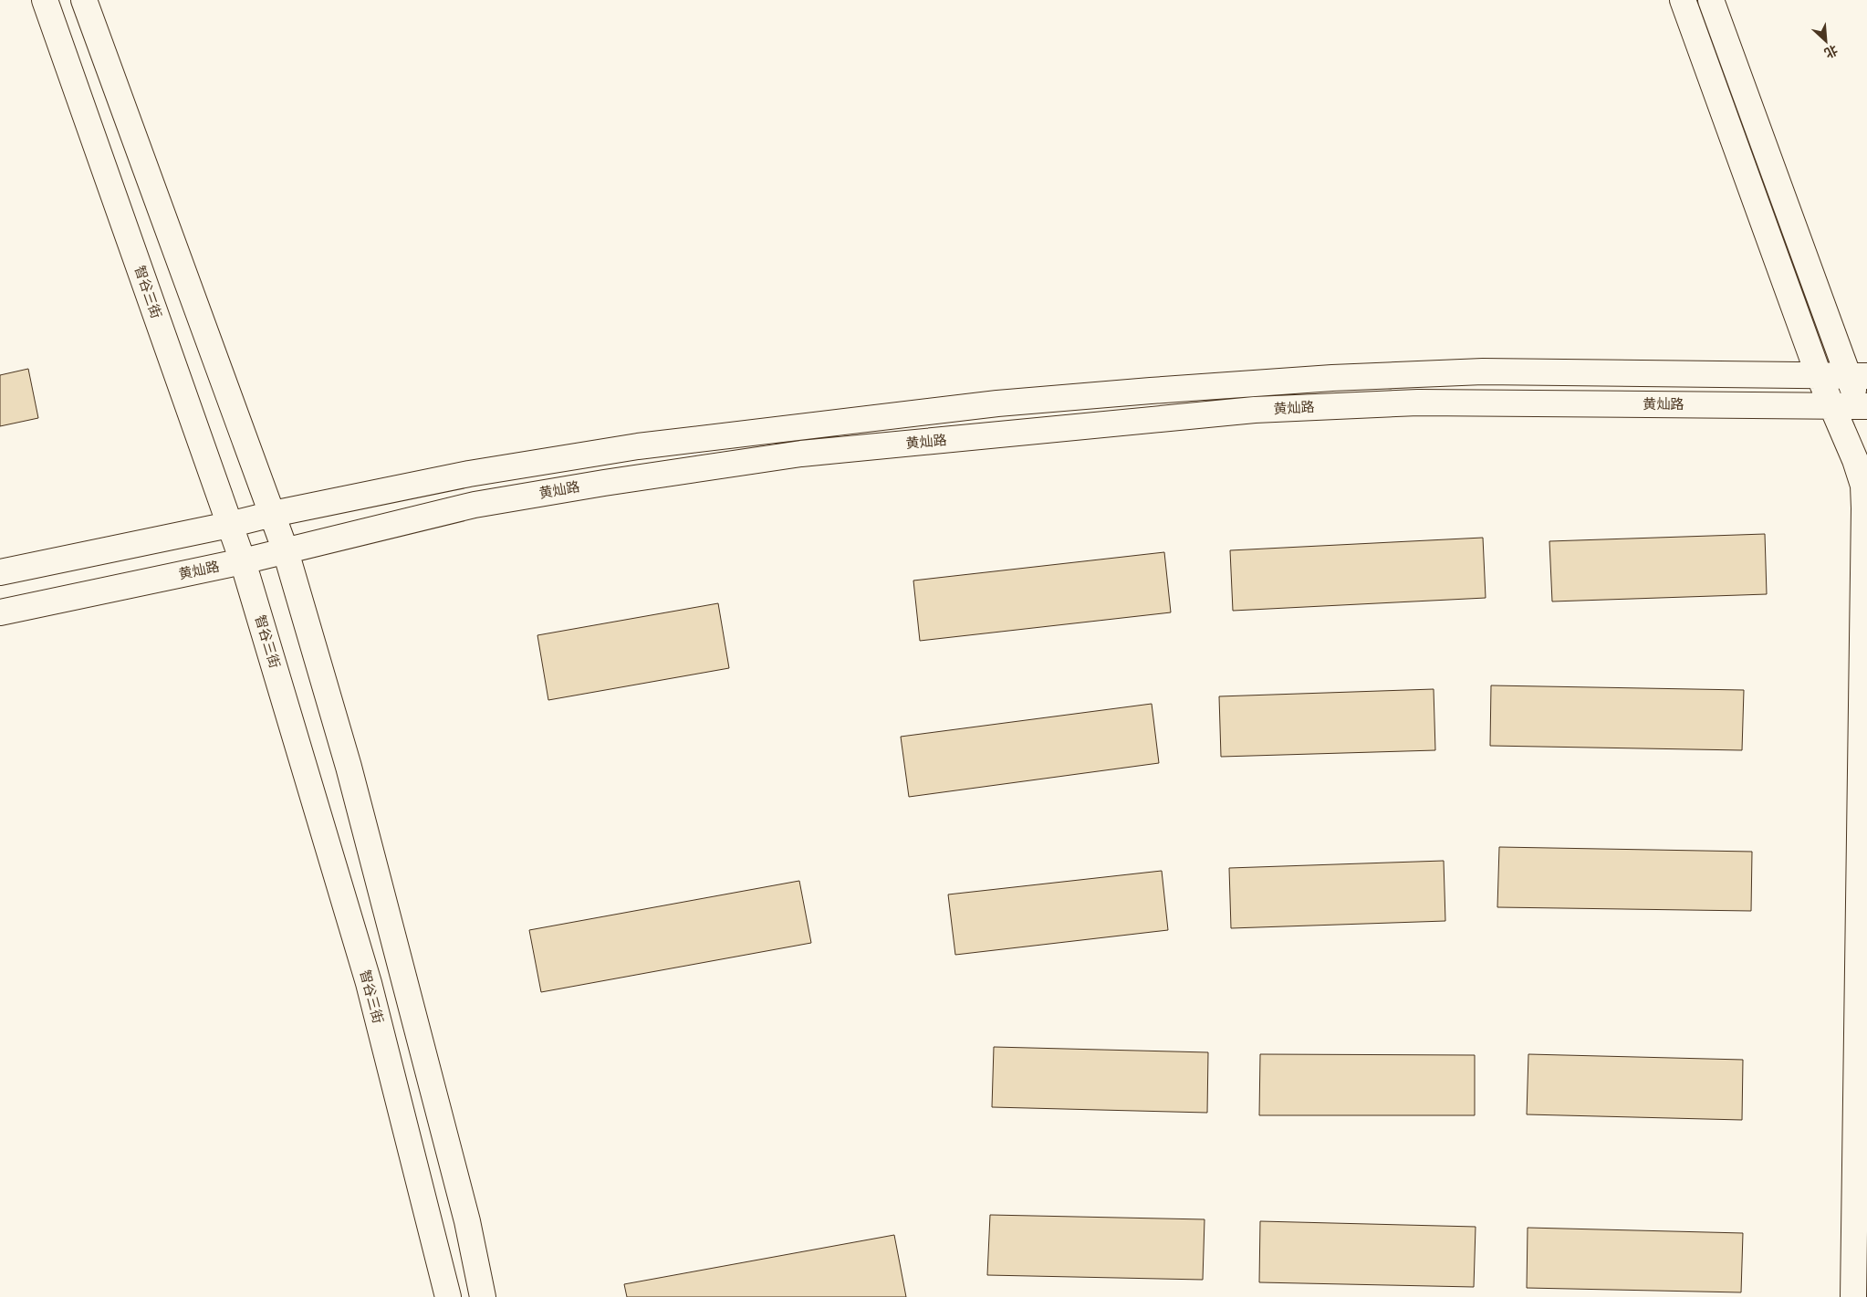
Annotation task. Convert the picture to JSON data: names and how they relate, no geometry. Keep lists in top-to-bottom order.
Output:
{
  "streets": {
    "street": ["智谷三街", "黄灿路"]
  },
  "crossings": [
    ["智谷三街", "黄灿路"]
  ],
  "north": "bottom right"
}
